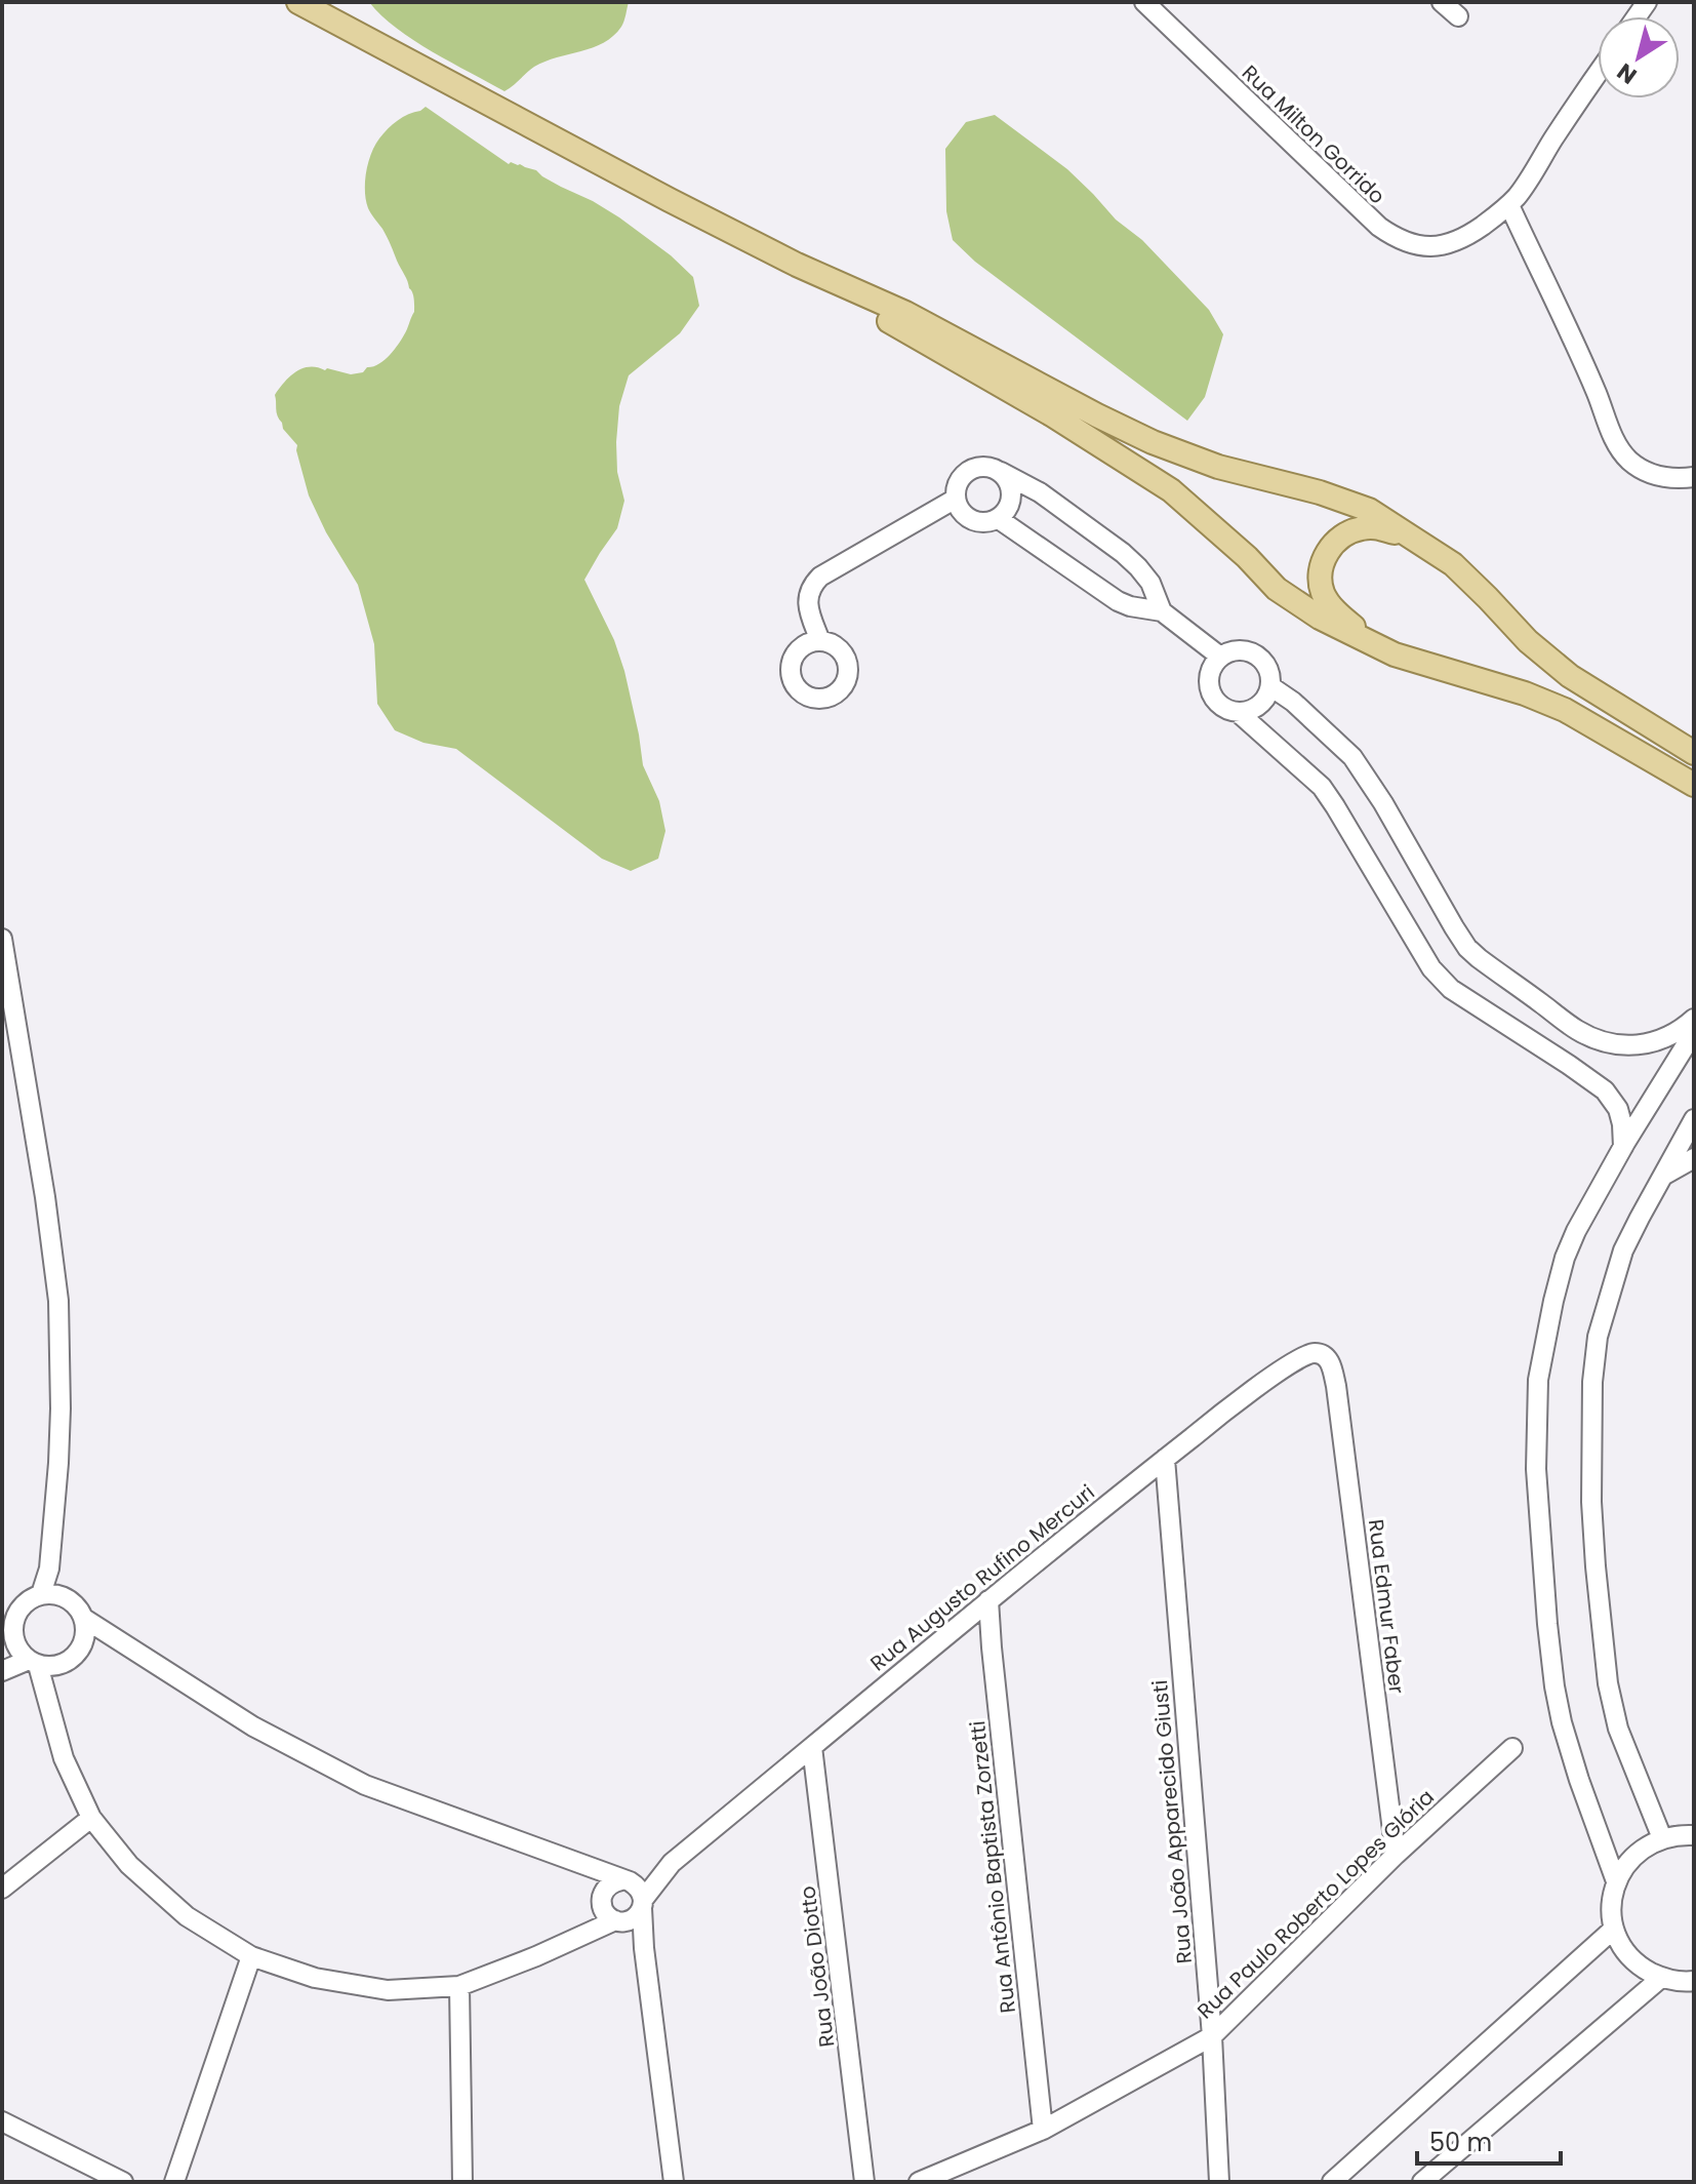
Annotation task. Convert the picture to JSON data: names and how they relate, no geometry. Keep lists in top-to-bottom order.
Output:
{
  "streets": {
    "street": [
      "Rua Milton Gorrido",
      "Rua Augusto Rufino Mercuri",
      "Rua Edmur Faber",
      "Rua João Apparecido Giusti",
      "Rua Antônio Baptista Zorzetti",
      "Rua Paulo Roberto Lopes Glória",
      "Rua João Diotto"
    ]
  },
  "crossings": [
    ["Rua Augusto Rufino Mercuri", "Rua Edmur Faber"],
    ["Rua Augusto Rufino Mercuri", "Rua João Apparecido Giusti"],
    ["Rua Augusto Rufino Mercuri", "Rua Antônio Baptista Zorzetti"],
    ["Rua Augusto Rufino Mercuri", "Rua João Diotto"],
    ["Rua Edmur Faber", "Rua Paulo Roberto Lopes Glória"],
    ["Rua João Apparecido Giusti", "Rua Paulo Roberto Lopes Glória"],
    ["Rua Antônio Baptista Zorzetti", "Rua Paulo Roberto Lopes Glória"]
  ],
  "scale_bar": "50 m",
  "north": "bottom left"
}
